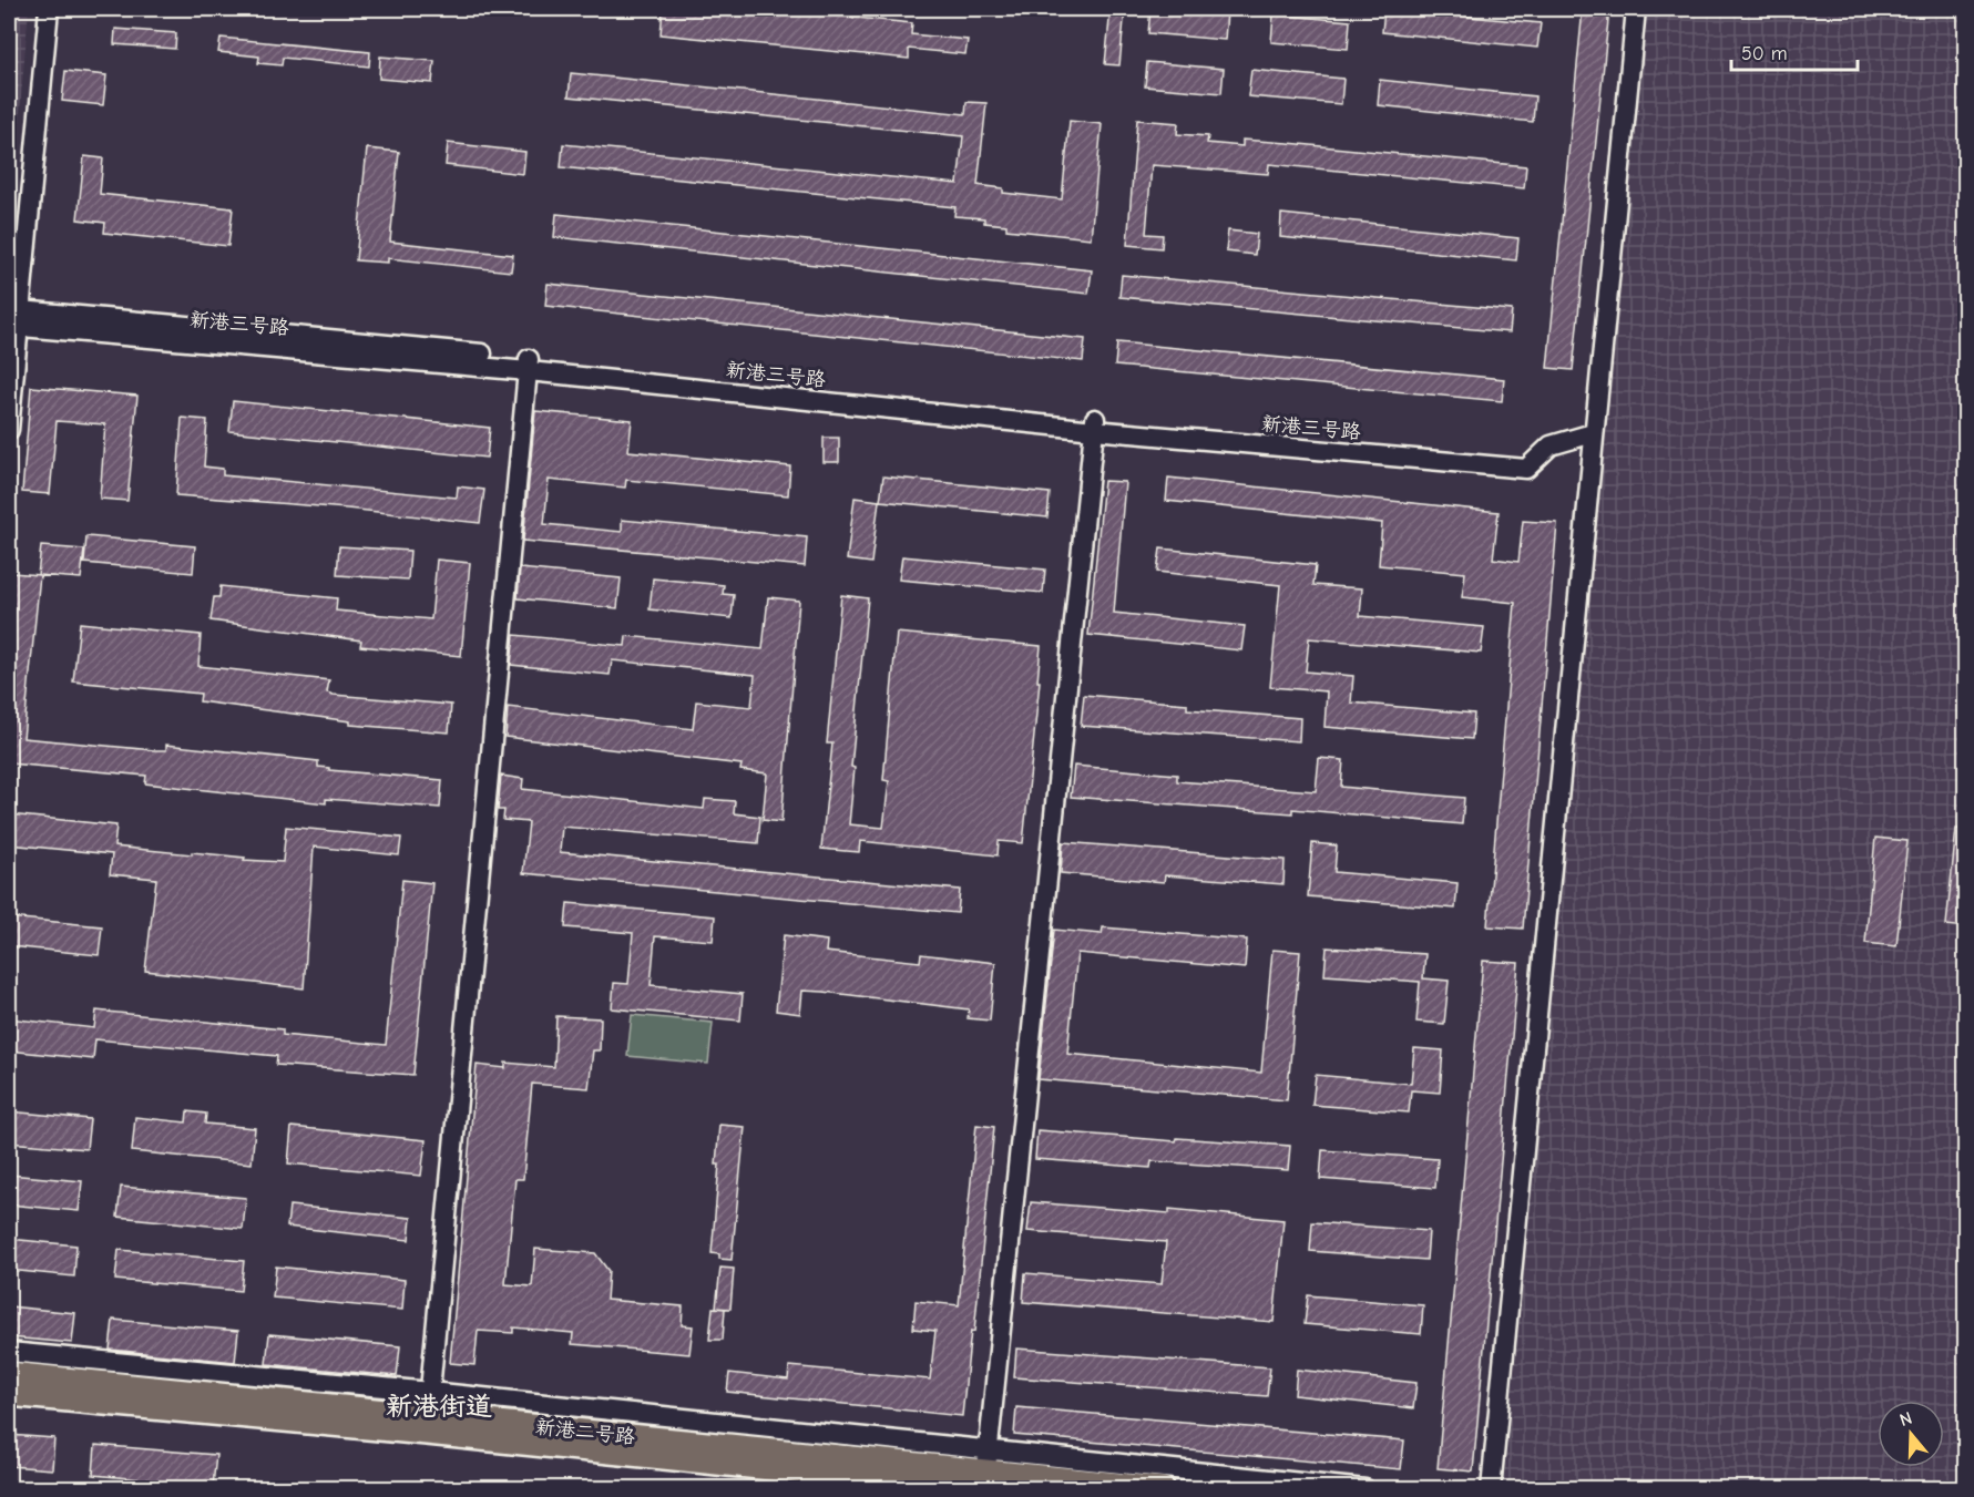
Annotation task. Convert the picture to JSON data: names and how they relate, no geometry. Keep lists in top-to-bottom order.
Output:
{
  "streets": {
    "main road": ["新港二号路"],
    "street": ["新港三号路"]
  },
  "districts": ["新港街道"],
  "scale_bar": "50 m",
  "north": "top"
}
